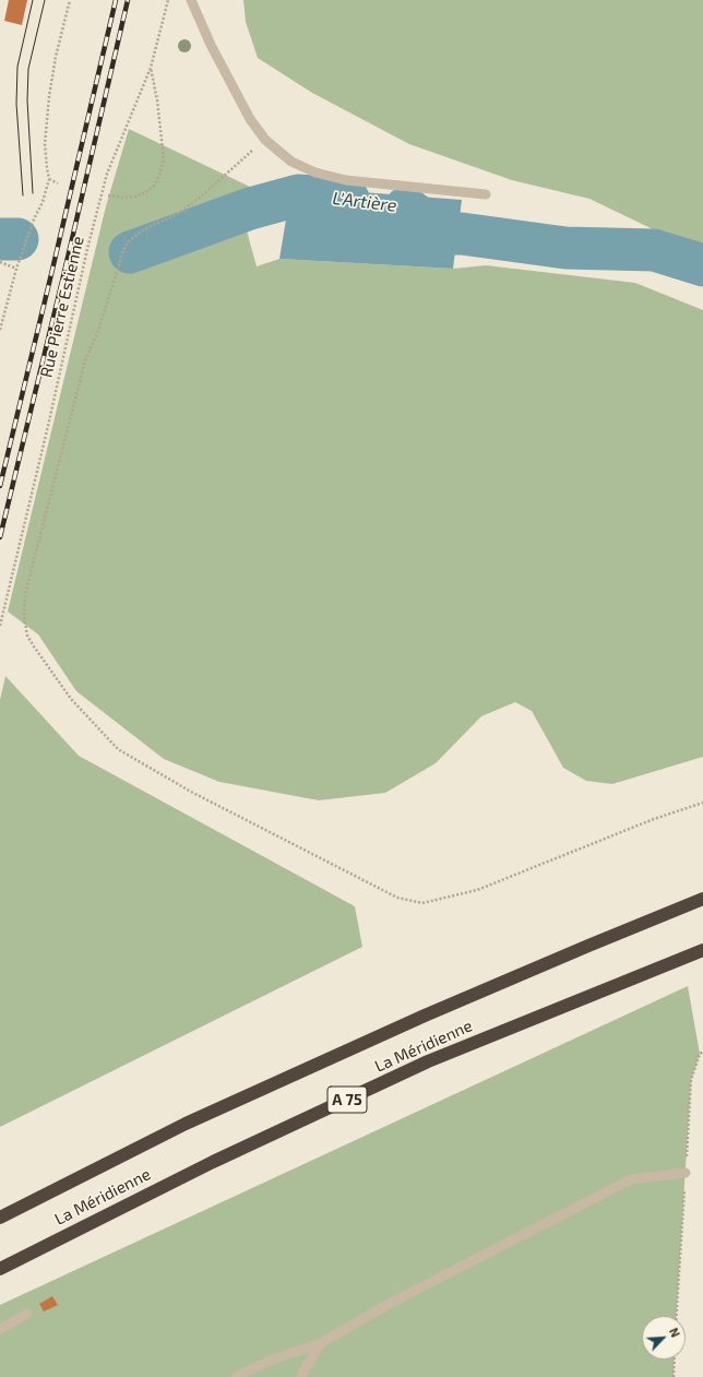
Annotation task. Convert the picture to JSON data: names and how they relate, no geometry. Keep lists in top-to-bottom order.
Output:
{
  "streets": {
    "highway": ["La Méridienne", "A 75"],
    "path": ["Rue Pierre Estienne"]
  },
  "water": ["L'Artière"],
  "north": "top right"
}
